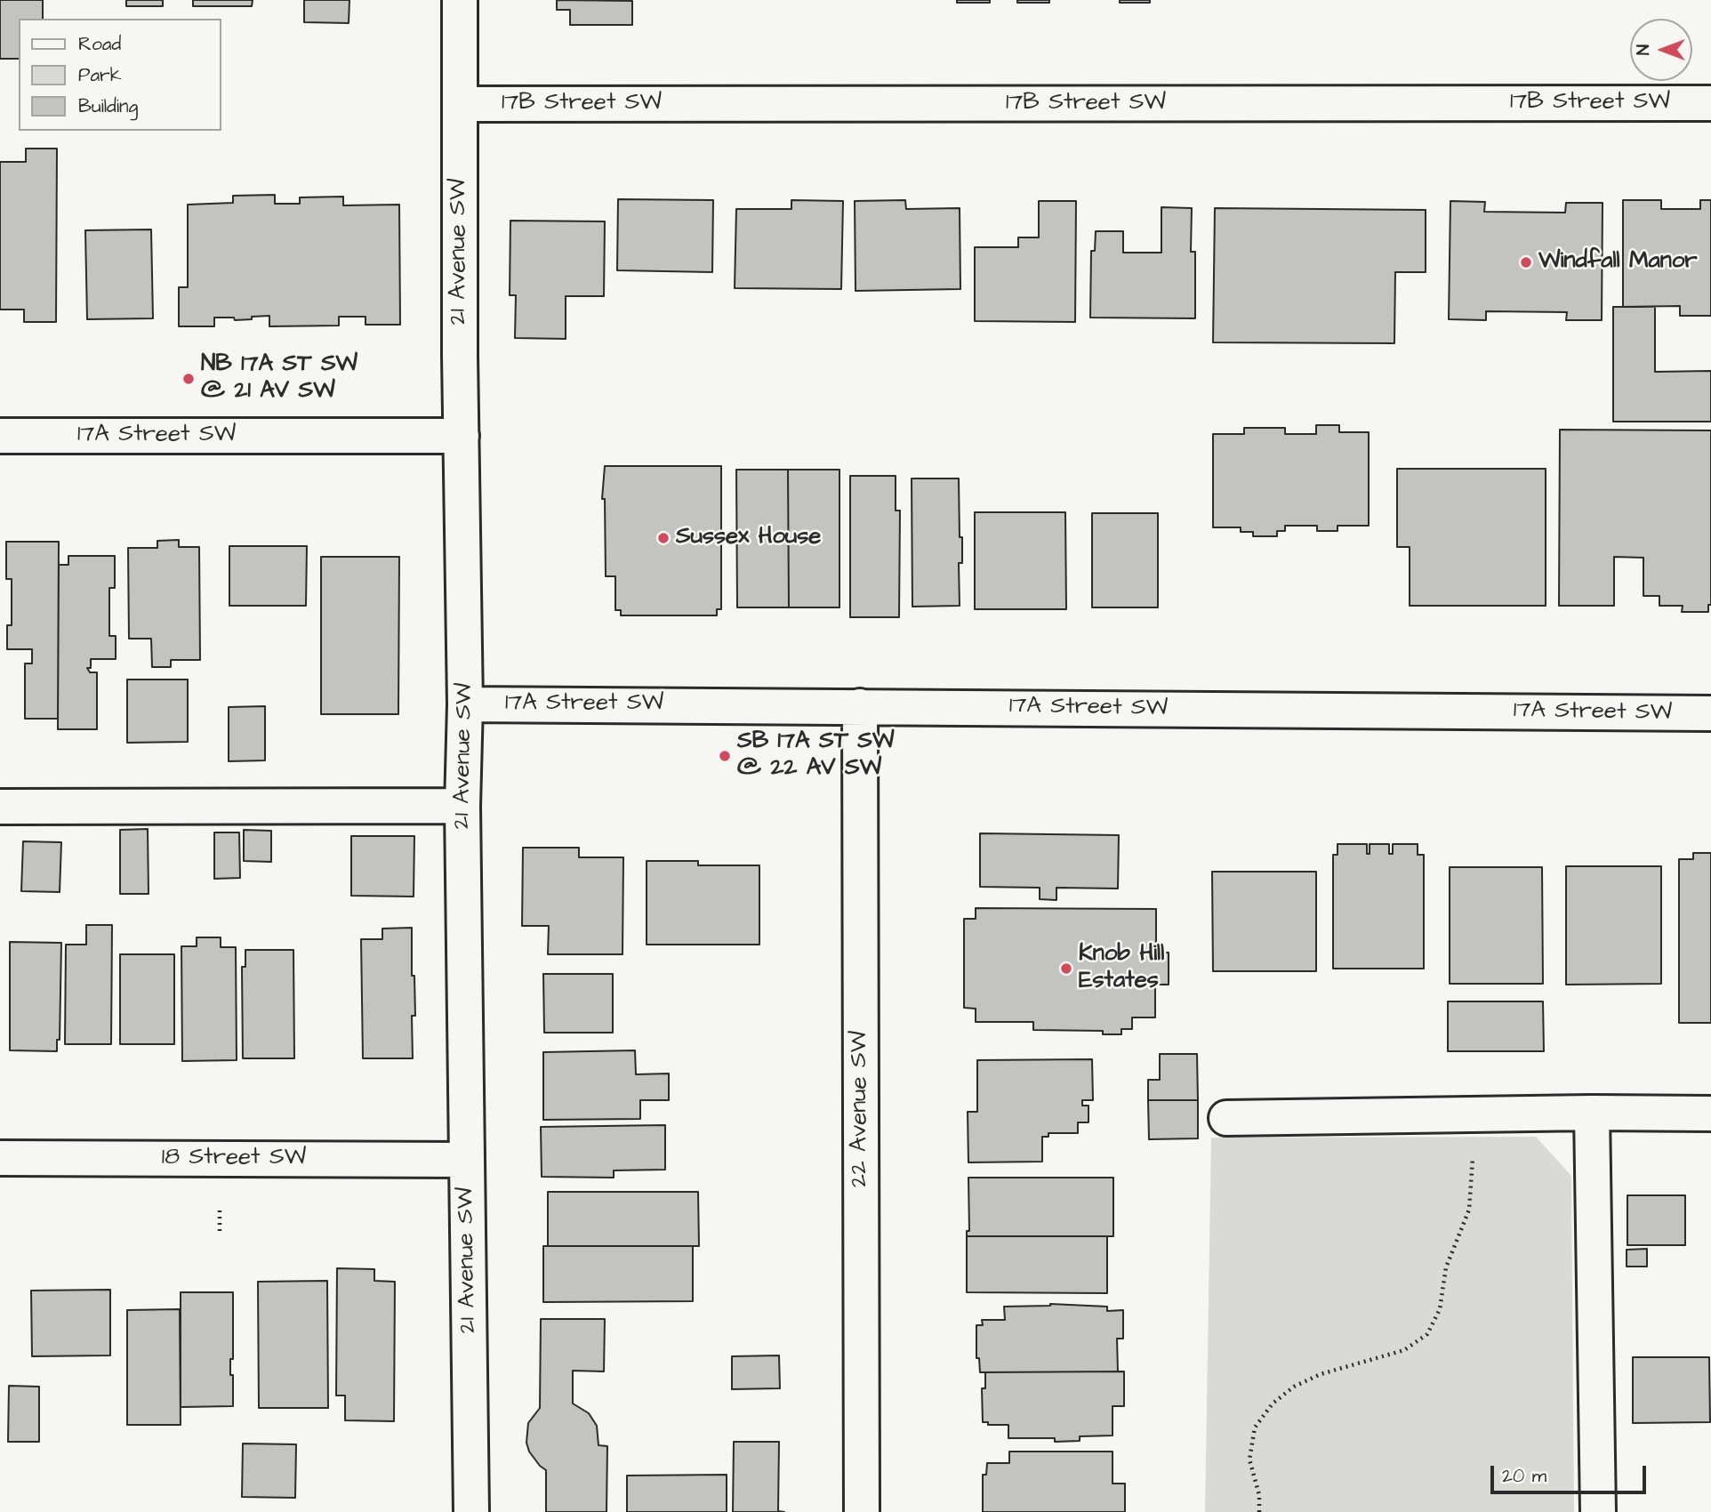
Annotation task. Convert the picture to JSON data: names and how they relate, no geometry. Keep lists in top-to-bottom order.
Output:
{
  "streets": {
    "street": [
      "17B Street SW",
      "21 Avenue SW",
      "17A Street SW",
      "22 Avenue SW",
      "18 Street SW"
    ]
  },
  "crossings": [
    ["17B Street SW", "21 Avenue SW"],
    ["21 Avenue SW", "17A Street SW"],
    ["21 Avenue SW", "18 Street SW"],
    ["17A Street SW", "22 Avenue SW"]
  ],
  "places": [
    "Windfall Manor",
    "NB 17A ST SW @ 21 AV SW",
    "Sussex House",
    "SB 17A ST SW @ 22 AV SW",
    "Knob Hill Estates"
  ],
  "legend": ["Road", "Park", "Building"],
  "scale_bar": "20 m",
  "north": "left"
}
